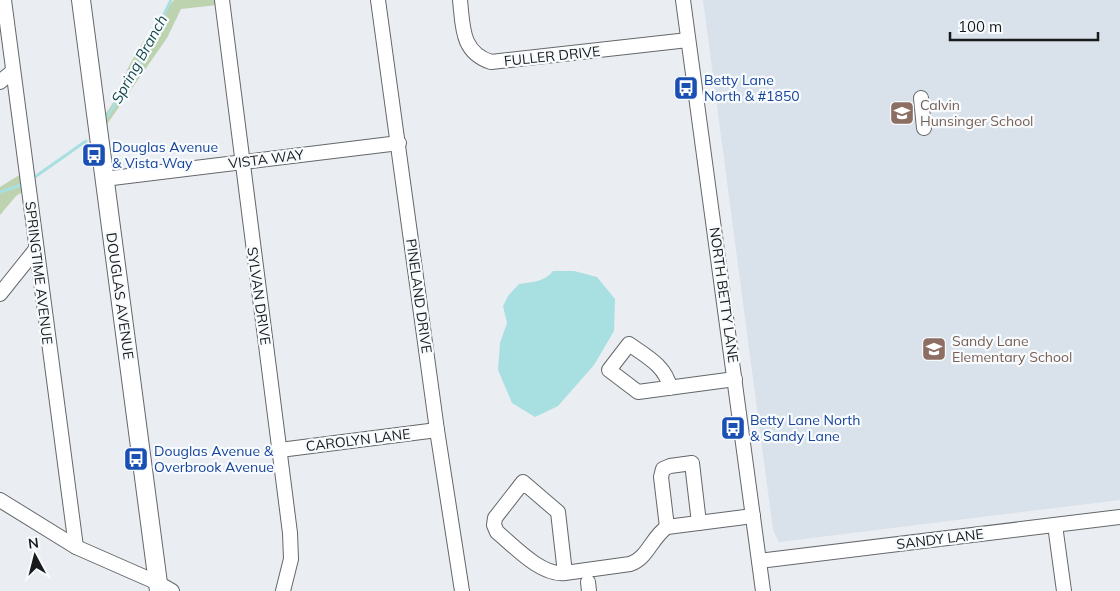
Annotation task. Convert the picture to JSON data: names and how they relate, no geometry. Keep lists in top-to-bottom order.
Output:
{
  "streets": {
    "main road": ["DOUGLAS AVENUE"],
    "street": [
      "FULLER DRIVE",
      "VISTA WAY",
      "SPRINGTIME AVENUE",
      "NORTH BETTY LANE",
      "SYLVAN DRIVE",
      "PINELAND DRIVE",
      "CAROLYN LANE",
      "SANDY LANE"
    ]
  },
  "crossings": [
    ["FULLER DRIVE", "NORTH BETTY LANE"],
    ["VISTA WAY", "DOUGLAS AVENUE"],
    ["VISTA WAY", "SYLVAN DRIVE"],
    ["VISTA WAY", "PINELAND DRIVE"],
    ["NORTH BETTY LANE", "SANDY LANE"],
    ["SYLVAN DRIVE", "CAROLYN LANE"],
    ["PINELAND DRIVE", "CAROLYN LANE"]
  ],
  "water": ["Spring Branch"],
  "places": {
    "bus stop": [
      "Betty Lane North & #1850",
      "Douglas Avenue & Vista Way",
      "Betty Lane North & Sandy Lane",
      "Douglas Avenue & Overbrook Avenue"
    ],
    "school or university": ["Calvin Hunsinger School", "Sandy Lane Elementary School"]
  },
  "scale_bar": "100 m",
  "north": "top"
}
